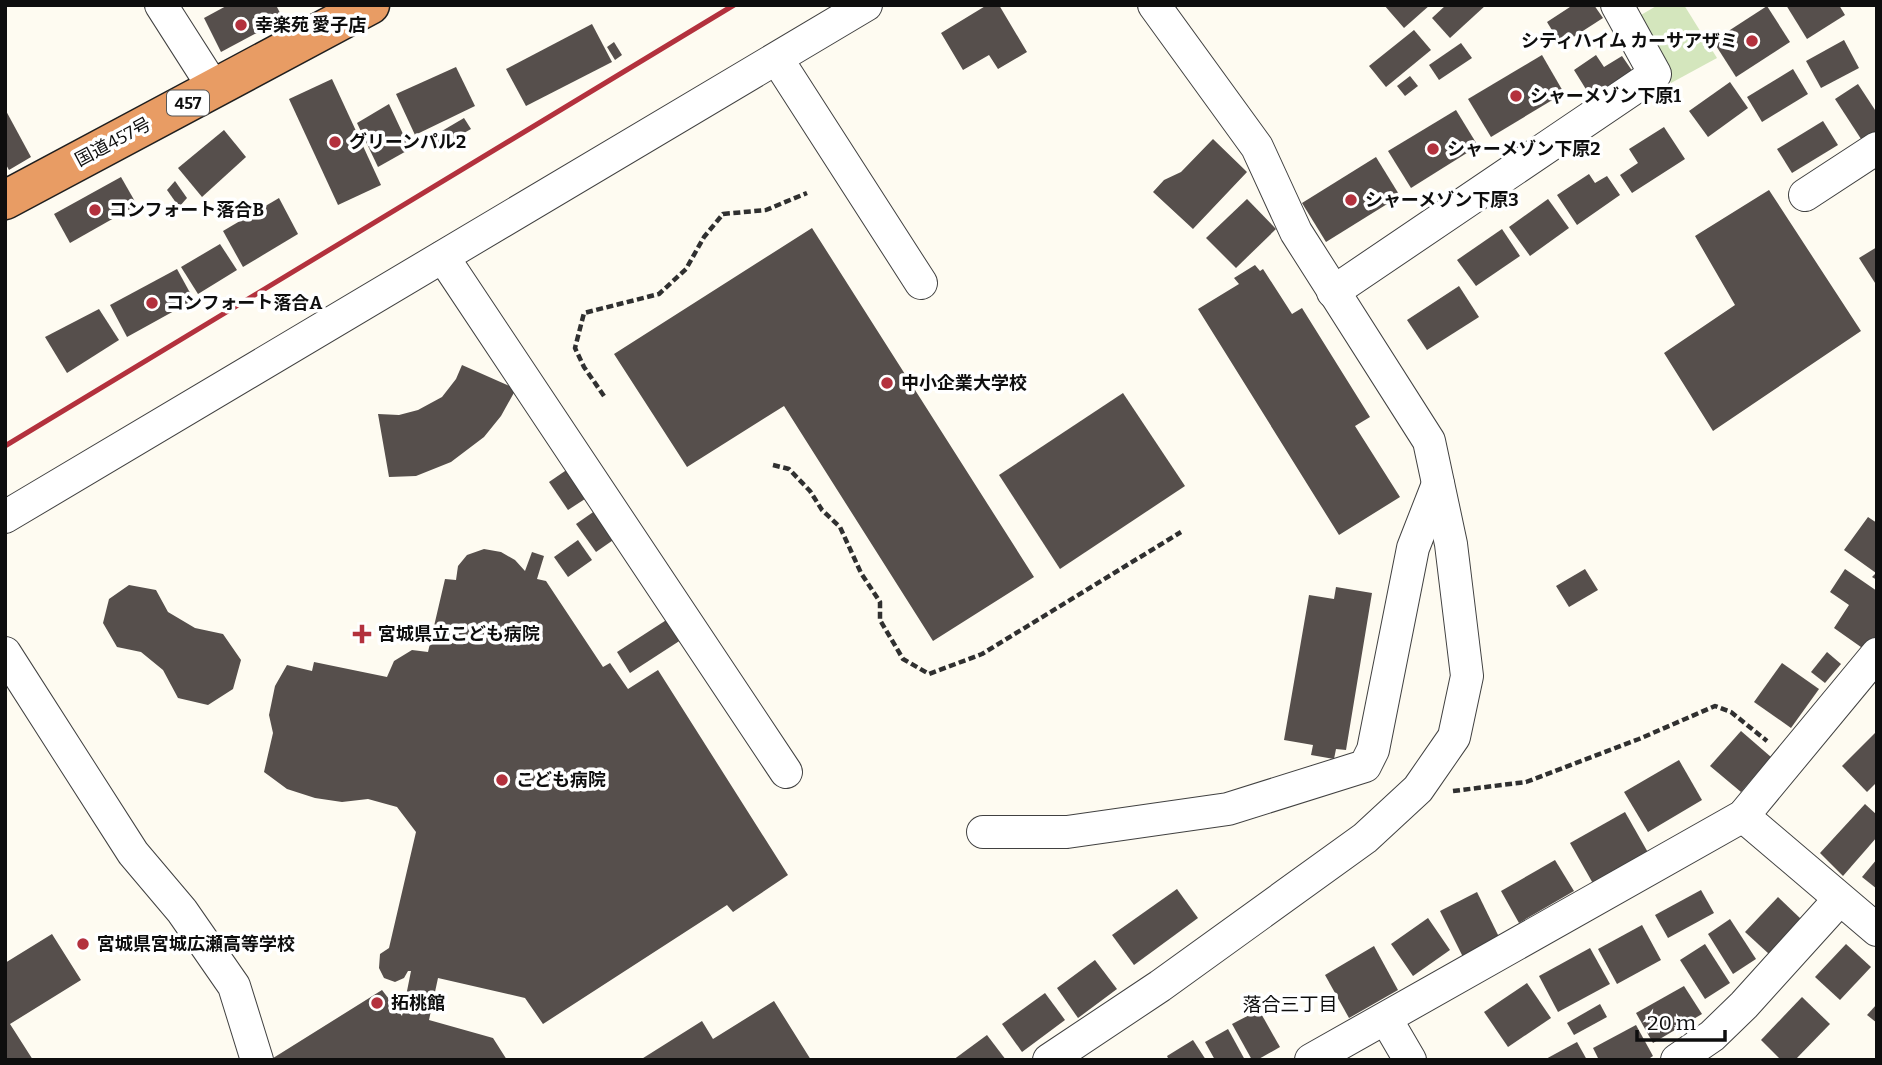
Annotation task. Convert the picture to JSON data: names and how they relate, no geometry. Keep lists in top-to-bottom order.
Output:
{
  "streets": {
    "highway": ["457", "国道457号"]
  },
  "districts": ["落合三丁目"],
  "places": {
    "other": [
      "幸楽苑 愛子店",
      "シティハイム カーサアザミ",
      "シャーメゾン下原1",
      "グリーンパル2",
      "シャーメゾン下原2",
      "シャーメゾン下原3",
      "コンフォート落合B",
      "コンフォート落合A",
      "中小企業大学校",
      "こども病院",
      "宮城県宮城広瀬高等学校",
      "拓桃館"
    ],
    "health": ["宮城県立こども病院"]
  },
  "scale_bar": "20 m"
}
